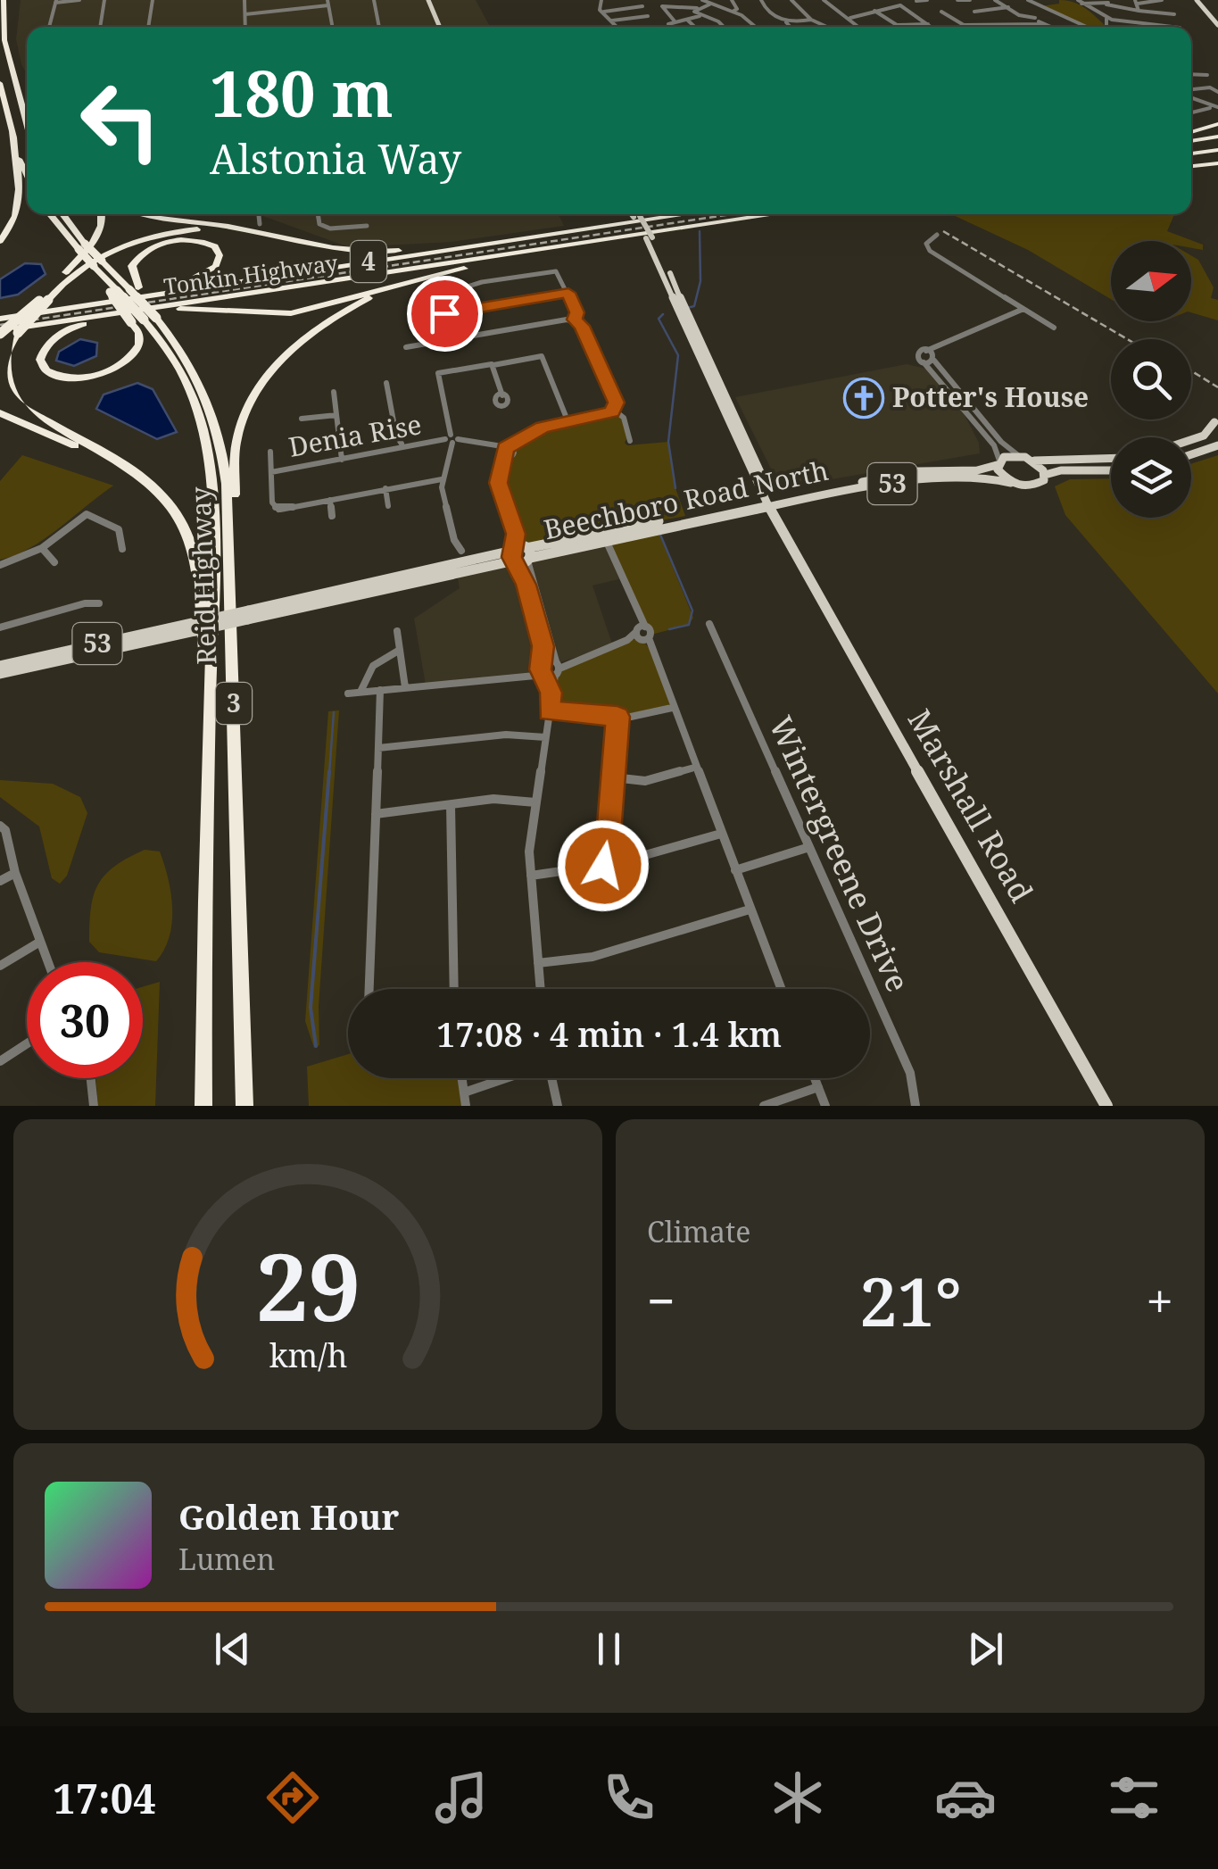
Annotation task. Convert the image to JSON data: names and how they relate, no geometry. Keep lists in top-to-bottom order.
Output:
{
  "streets": {
    "highway": [
      "4",
      "Tonkin Highway",
      "Reid Highway",
      "3"
    ],
    "main road": ["53", "Beechboro Road North", "Marshall Road"],
    "street": ["Denia Rise", "Wintergreene Drive"]
  },
  "crossings": [
    ["53", "Beechboro Road North"],
    ["Beechboro Road North", "Marshall Road"]
  ],
  "places": {
    "church": ["Potter's House"]
  },
  "north": "right",
  "page": {
    "turn": ["180 m", "Alstonia Way"],
    "limit": "30",
    "trip": "17:08 · 4 min · 1.4 km",
    "tile": "Climate",
    "heat": ["−", "21°", "+"],
    "song": ["Golden Hour", "Lumen"],
    "tabs": "17:04",
    "gauge": ["29", "km/h"]
  }
}
